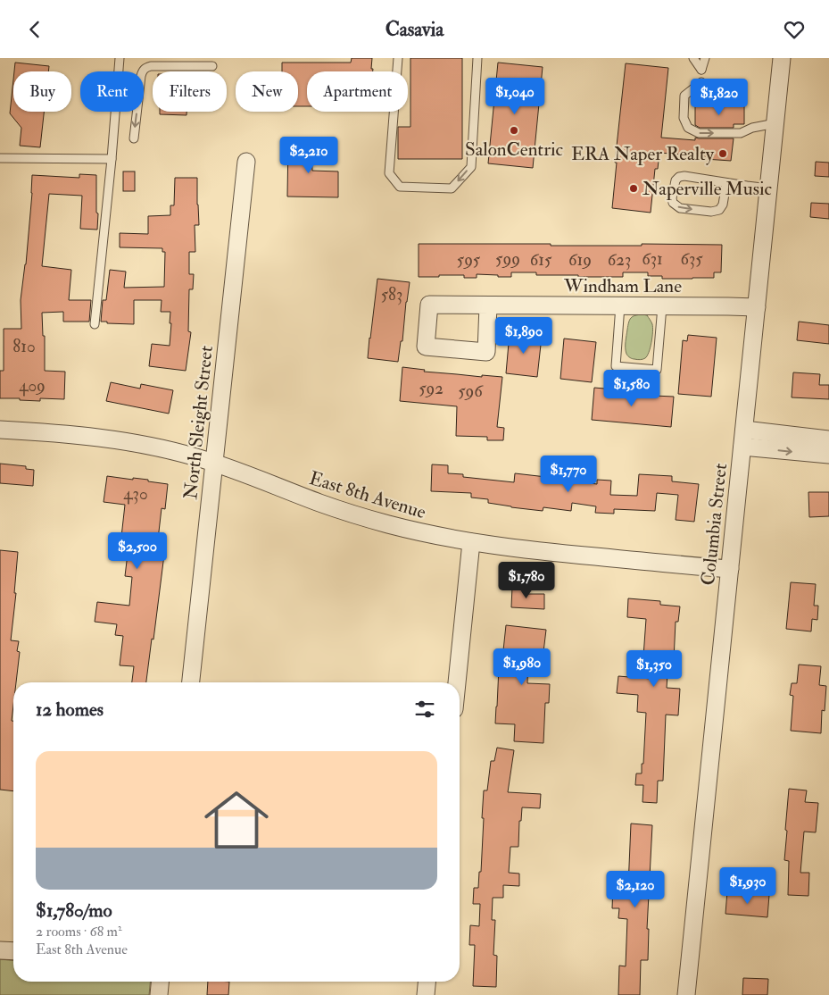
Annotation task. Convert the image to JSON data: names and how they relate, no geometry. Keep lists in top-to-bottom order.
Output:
{
  "streets": {
    "street": [
      "Windham Lane",
      "North Sleight Street",
      "East 8th Avenue",
      "Columbia Street"
    ]
  },
  "crossings": [
    ["Windham Lane", "Columbia Street"],
    ["North Sleight Street", "East 8th Avenue"],
    ["East 8th Avenue", "Columbia Street"]
  ],
  "places": ["SalonCentric", "ERA Naper Realty", "Naperville Music"],
  "house_numbers": [
    "599",
    "631",
    "635",
    "595",
    "615",
    "619",
    "623",
    "583",
    "810",
    "409",
    "592",
    "596",
    "430"
  ],
  "page": {
    "header": "Casavia",
    "chip": [
      "Buy",
      "Rent",
      "Filters",
      "New",
      "Apartment"
    ],
    "price": [
      "$1,040",
      "$1,820",
      "$2,210",
      "$1,890",
      "$1,580",
      "$1,770",
      "$2,500",
      "$1,780",
      "$1,980",
      "$1,350",
      "$1,930",
      "$2,120"
    ],
    "heading": "12 homes",
    "list": [
      {
        "name": "$1,780/mo",
        "note": "2 rooms · 68 m² · East 8th Avenue"
      }
    ]
  }
}
